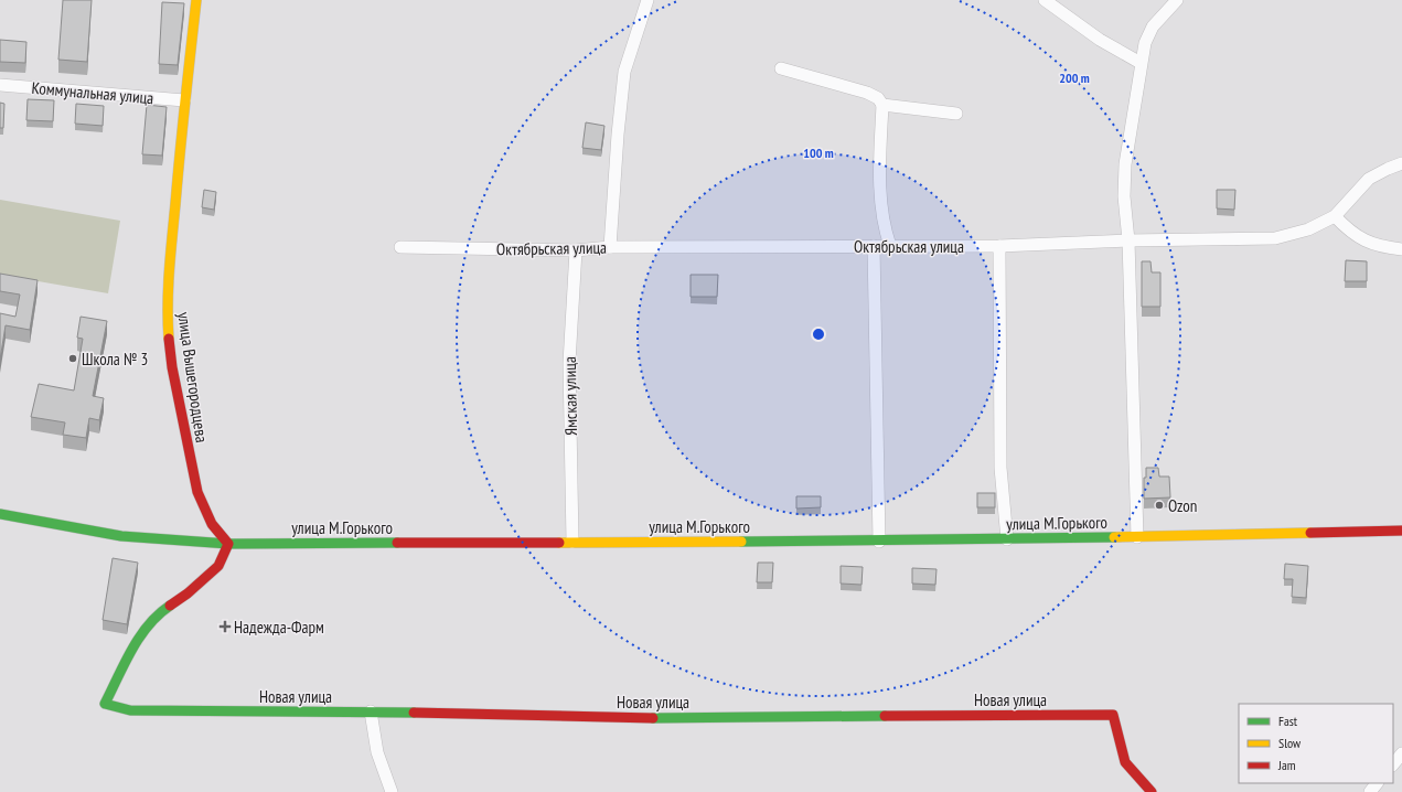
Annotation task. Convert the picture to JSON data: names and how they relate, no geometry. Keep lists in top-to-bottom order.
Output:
{
  "streets": {
    "street": [
      "Коммунальная улица",
      "Октябрьская улица",
      "улица Вышегородцева",
      "Ямская улица",
      "улица М.Горького",
      "Новая улица"
    ]
  },
  "crossings": [
    ["Коммунальная улица", "улица Вышегородцева"],
    ["Октябрьская улица", "Ямская улица"],
    ["улица Вышегородцева", "улица М.Горького"],
    ["улица Вышегородцева", "Новая улица"],
    ["Ямская улица", "улица М.Горького"],
    ["улица М.Горького", "Новая улица"]
  ],
  "places": {
    "other": ["Школа № 3", "Ozon"],
    "health": ["Надежда-Фарм"]
  },
  "legend": ["Fast", "Slow", "Jam"],
  "rings": ["200 m", "100 m"]
}
